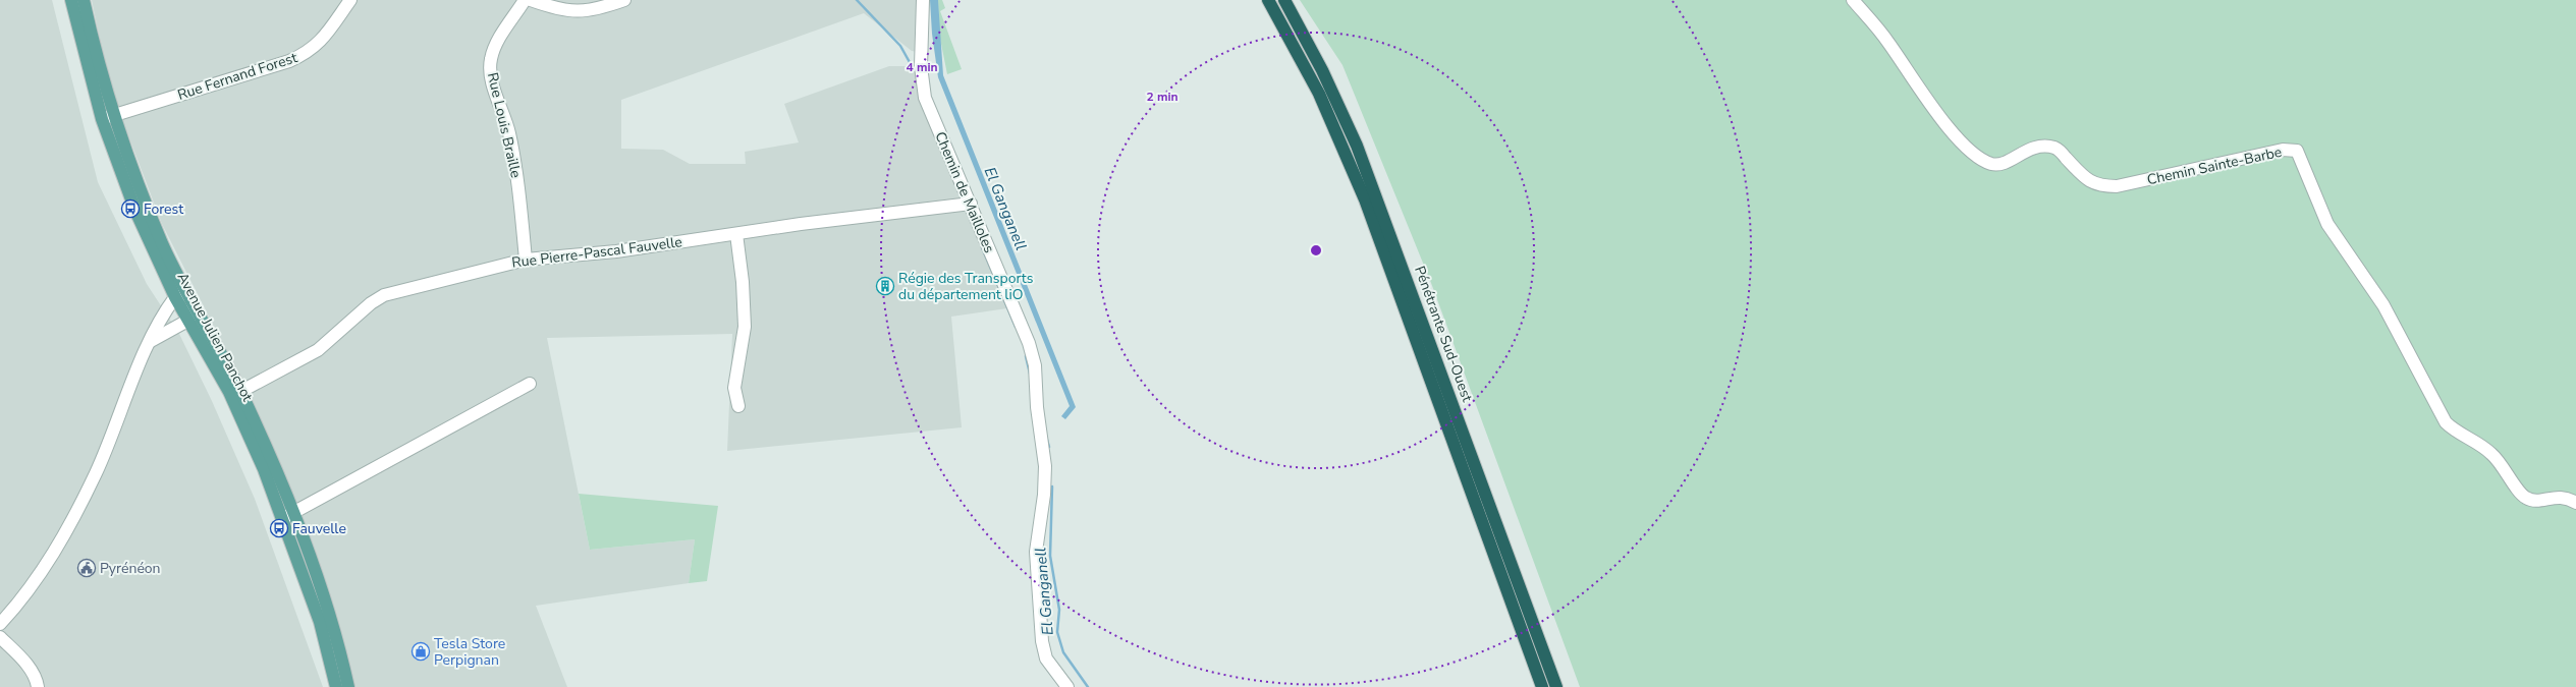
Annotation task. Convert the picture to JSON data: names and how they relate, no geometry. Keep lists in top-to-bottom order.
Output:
{
  "streets": {
    "highway": ["Pénétrante Sud-Ouest"],
    "main road": ["Avenue Julien Panchot"],
    "street": [
      "Rue Fernand Forest",
      "Rue Louis Braille",
      "Chemin Sainte-Barbe",
      "Chemin de Mailloles",
      "Rue Pierre-Pascal Fauvelle"
    ]
  },
  "crossings": [
    ["Rue Fernand Forest", "Avenue Julien Panchot"],
    ["Rue Louis Braille", "Rue Pierre-Pascal Fauvelle"],
    ["Chemin de Mailloles", "Rue Pierre-Pascal Fauvelle"],
    ["Rue Pierre-Pascal Fauvelle", "Avenue Julien Panchot"]
  ],
  "water": ["El Ganganell"],
  "places": {
    "bus stop": ["Forest", "Fauvelle"],
    "building": ["Régie des Transports du département liO"],
    "public building": ["Pyrénéon"],
    "shop": ["Tesla Store Perpignan"]
  },
  "rings": ["4 min", "2 min"]
}
